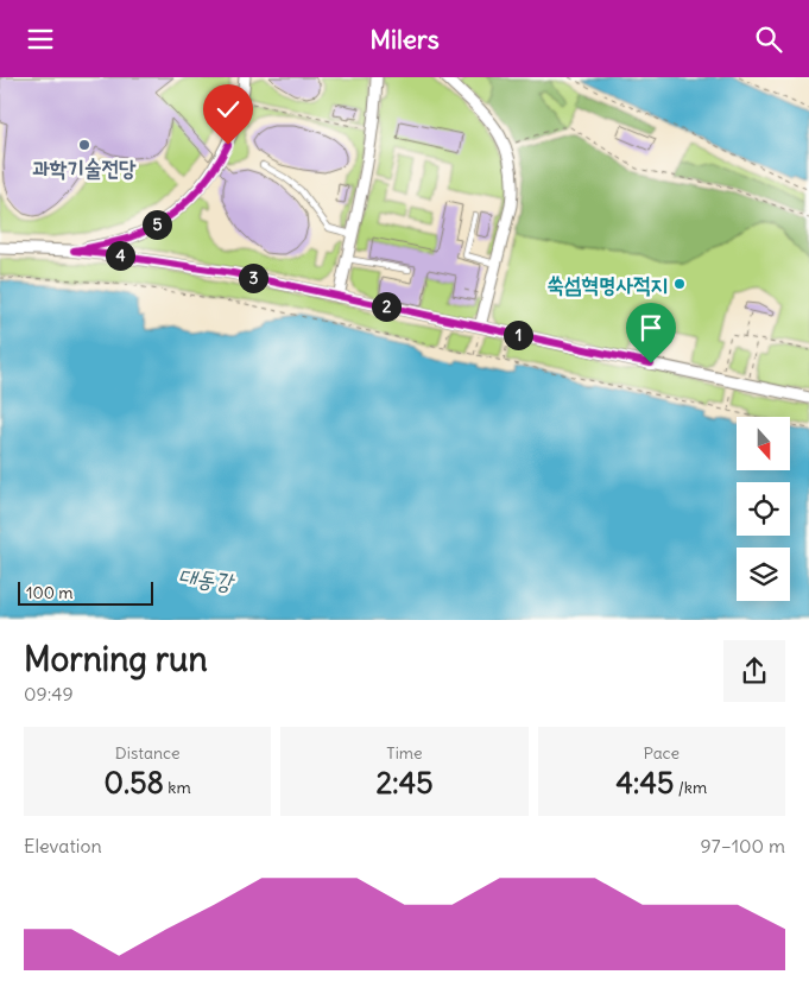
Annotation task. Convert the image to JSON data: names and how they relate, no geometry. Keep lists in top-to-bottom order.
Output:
{
  "water": ["대동강"],
  "places": ["과학기술전당", "쑥섬혁명사적지"],
  "scale_bar": "100 m",
  "north": "bottom",
  "page": {
    "header": "Milers",
    "pins": [
      "5",
      "4",
      "3",
      "2",
      "1"
    ],
    "scale": "100 m",
    "heading": ["Morning run", "09:49"],
    "stats": [
      ["Distance", "0.58 km"],
      ["Time", "2:45"],
      ["Pace", "4:45 /km"]
    ],
    "chart": ["Elevation", "97–100 m"]
  }
}
